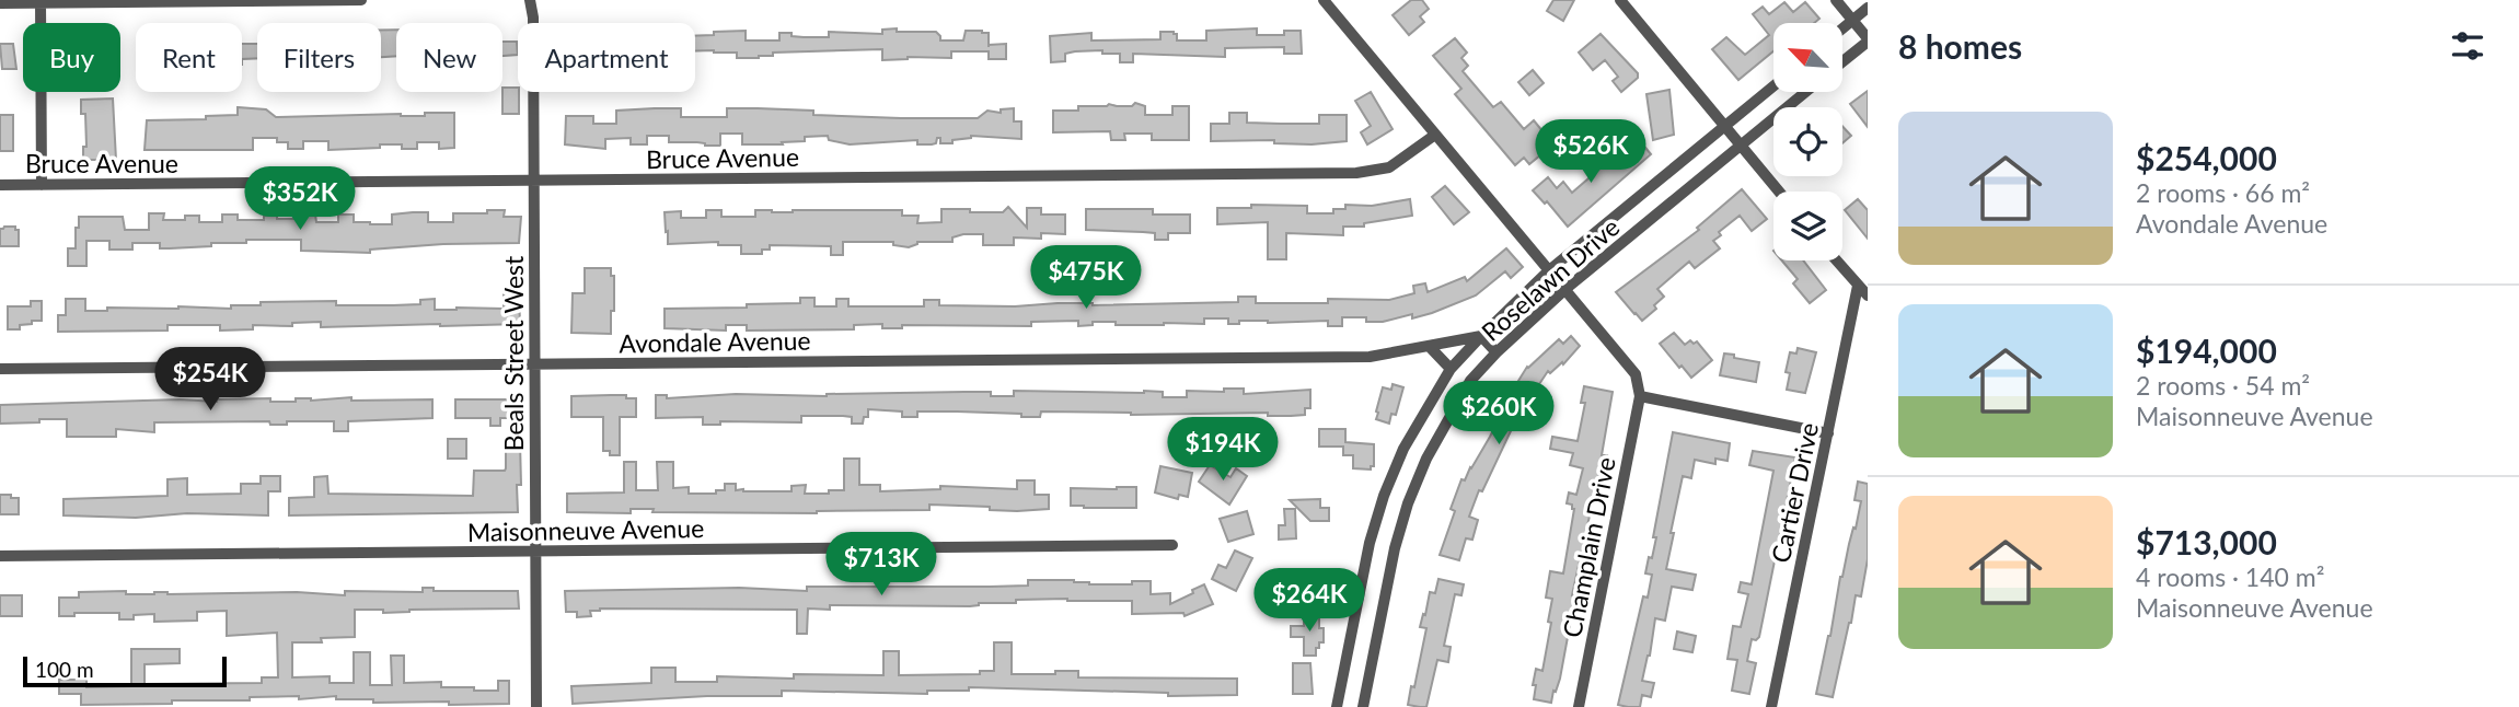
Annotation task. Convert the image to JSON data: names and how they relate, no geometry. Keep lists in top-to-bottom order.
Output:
{
  "streets": {
    "street": [
      "Bruce Avenue",
      "Roselawn Drive",
      "Avondale Avenue",
      "Beals Street West",
      "Cartier Drive",
      "Maisonneuve Avenue",
      "Champlain Drive"
    ]
  },
  "crossings": [
    ["Bruce Avenue", "Beals Street West"],
    ["Roselawn Drive", "Avondale Avenue"],
    ["Avondale Avenue", "Beals Street West"],
    ["Beals Street West", "Maisonneuve Avenue"]
  ],
  "scale_bar": "100 m",
  "north": "top left",
  "page": {
    "heading": "8 homes",
    "chip": [
      "Buy",
      "Rent",
      "Filters",
      "New",
      "Apartment"
    ],
    "list": [
      {
        "name": "$254,000",
        "note": "2 rooms · 66 m² · Avondale Avenue"
      },
      {
        "name": "$194,000",
        "note": "2 rooms · 54 m² · Maisonneuve Avenue"
      },
      {
        "name": "$713,000",
        "note": "4 rooms · 140 m² · Maisonneuve Avenue"
      }
    ],
    "price": [
      "$526K",
      "$352K",
      "$475K",
      "$254K",
      "$260K",
      "$194K",
      "$713K",
      "$264K"
    ],
    "scale": "100 m"
  }
}
